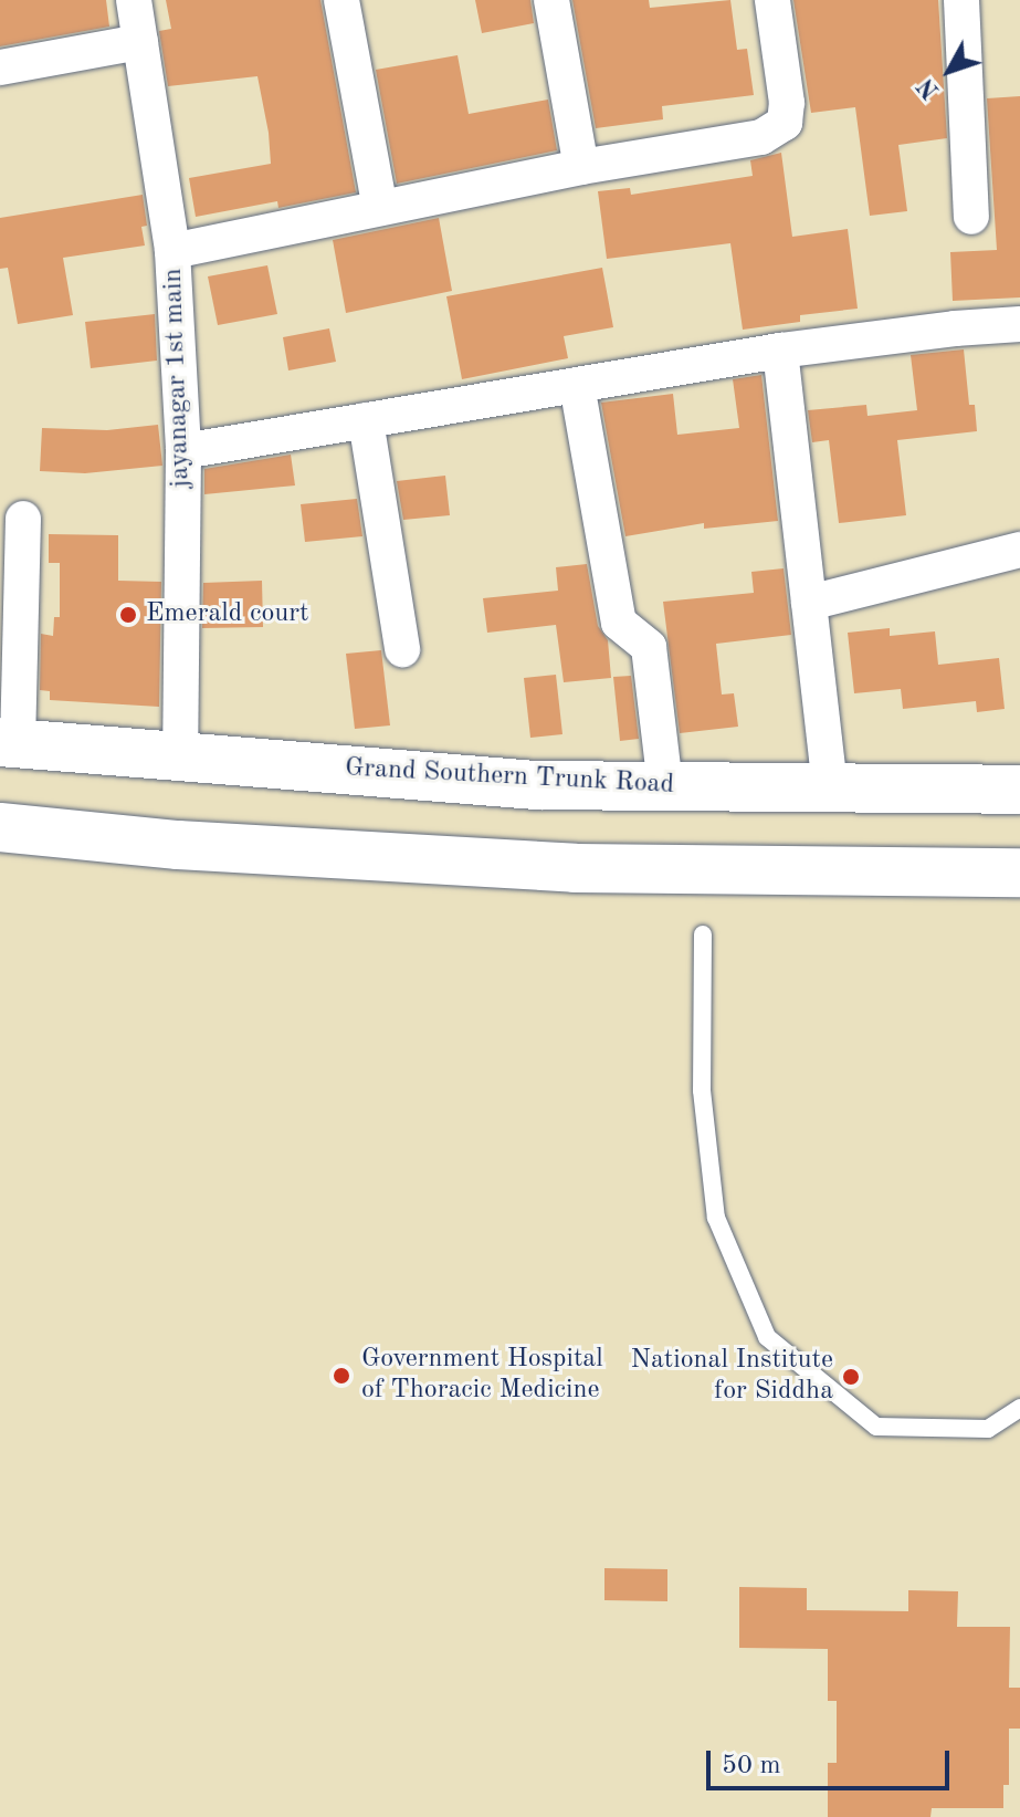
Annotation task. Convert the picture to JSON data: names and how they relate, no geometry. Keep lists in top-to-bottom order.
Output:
{
  "streets": {
    "main road": ["Grand Southern Trunk Road"],
    "street": ["jayanagar 1st main"]
  },
  "crossings": [
    ["jayanagar 1st main", "Grand Southern Trunk Road"]
  ],
  "places": ["Emerald court", "Government Hospital of Thoracic Medicine", "National Institute for Siddha"],
  "scale_bar": "50 m",
  "north": "bottom left"
}
